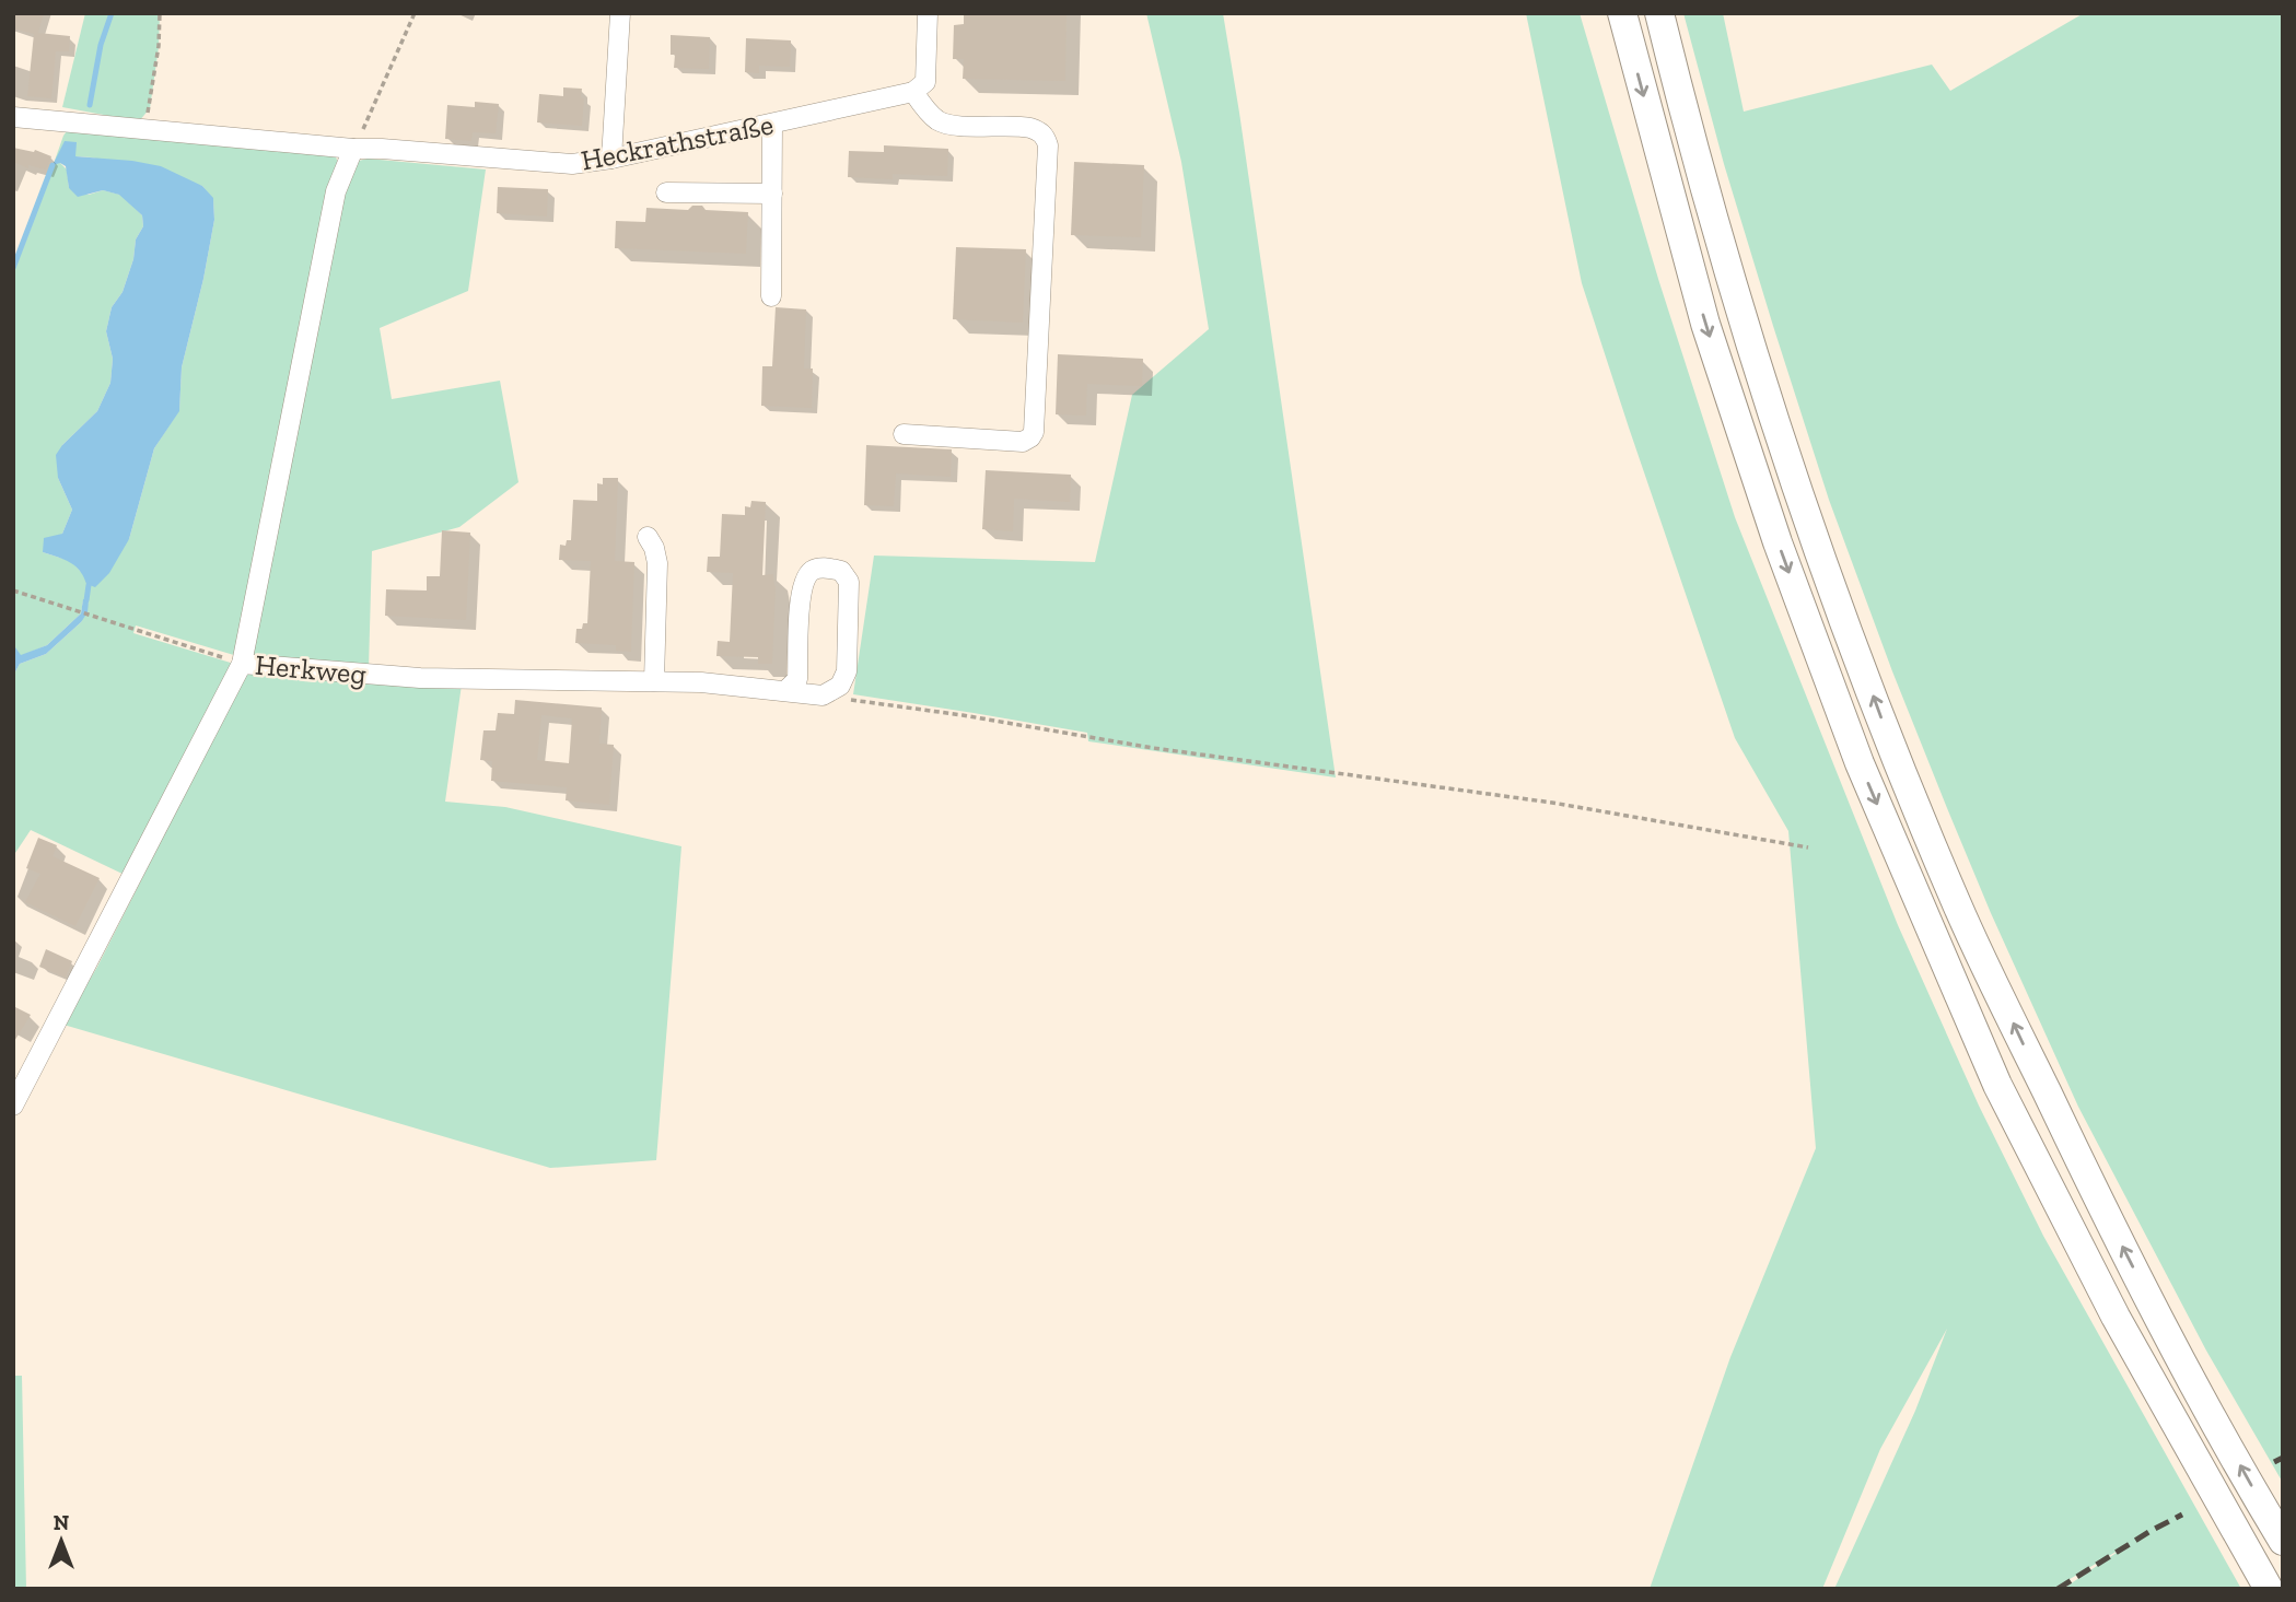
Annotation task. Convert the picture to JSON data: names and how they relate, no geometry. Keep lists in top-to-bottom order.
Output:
{
  "streets": {
    "street": ["Heckrathstraße", "Herkweg"]
  },
  "north": "top"
}
